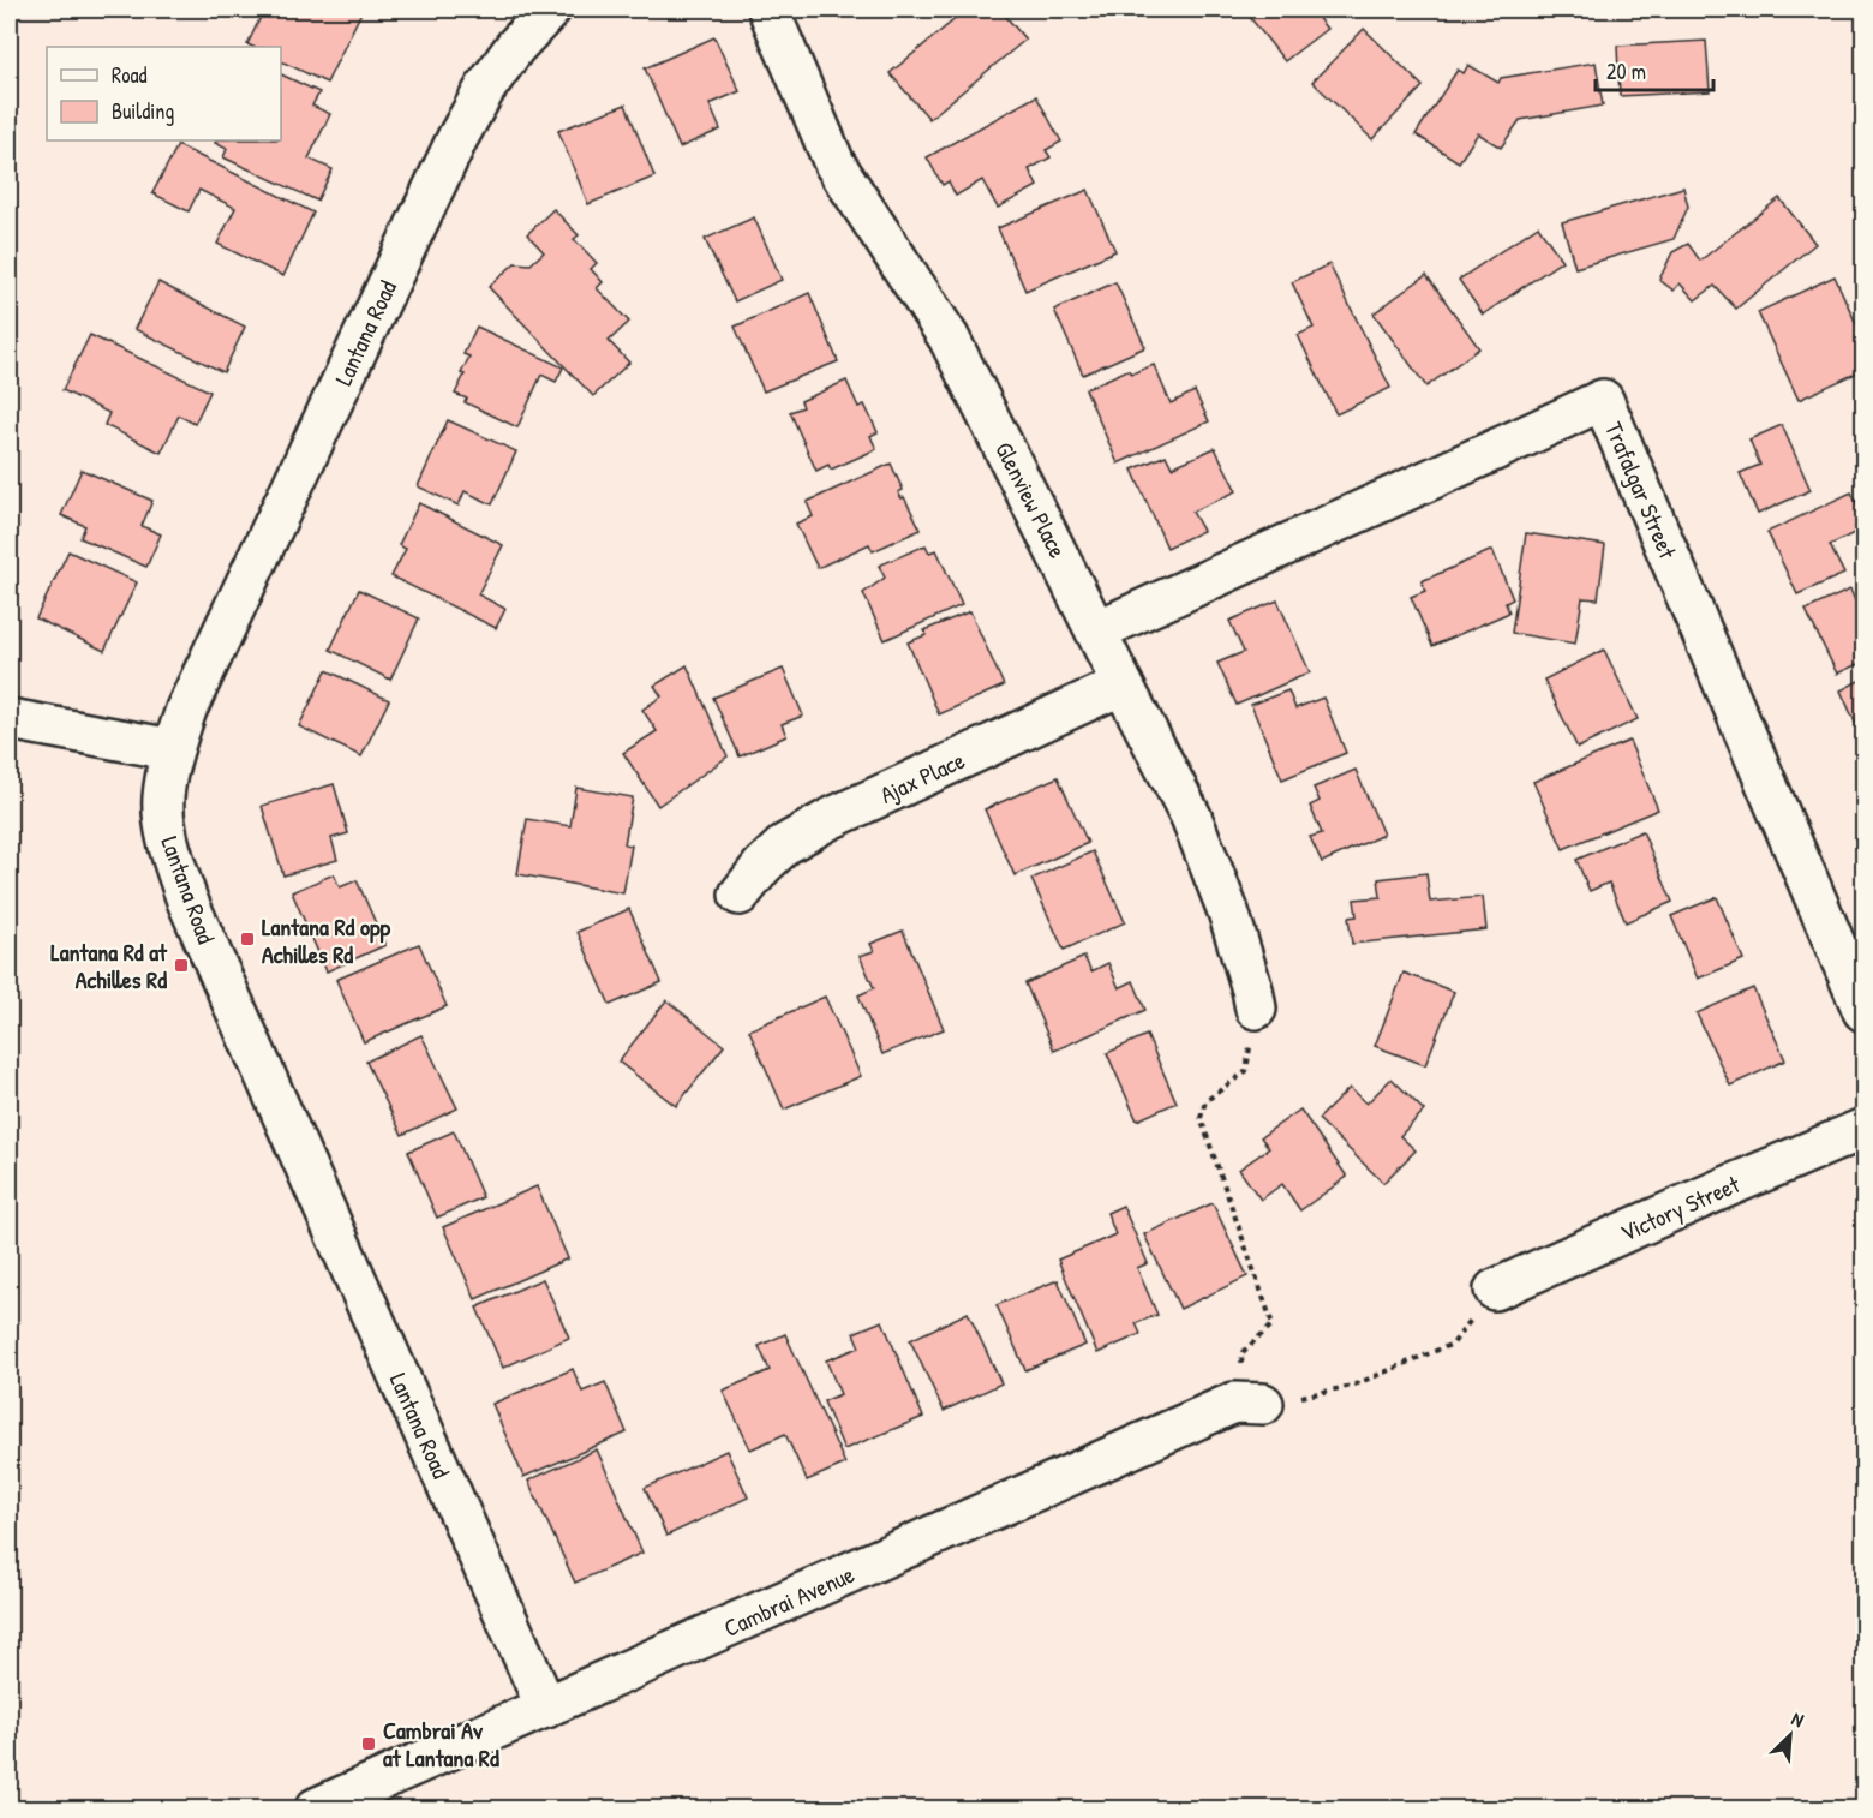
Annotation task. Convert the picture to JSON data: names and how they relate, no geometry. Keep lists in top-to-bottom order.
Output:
{
  "streets": {
    "street": [
      "Lantana Road",
      "Trafalgar Street",
      "Glenview Place",
      "Ajax Place",
      "Victory Street",
      "Cambrai Avenue"
    ]
  },
  "crossings": [
    ["Lantana Road", "Cambrai Avenue"],
    ["Trafalgar Street", "Glenview Place"],
    ["Glenview Place", "Ajax Place"]
  ],
  "places": {
    "transit": ["Lantana Rd opp Achilles Rd", "Lantana Rd at Achilles Rd", "Cambrai Av at Lantana Rd"]
  },
  "legend": ["Road", "Building"],
  "scale_bar": "20 m",
  "north": "top right"
}
